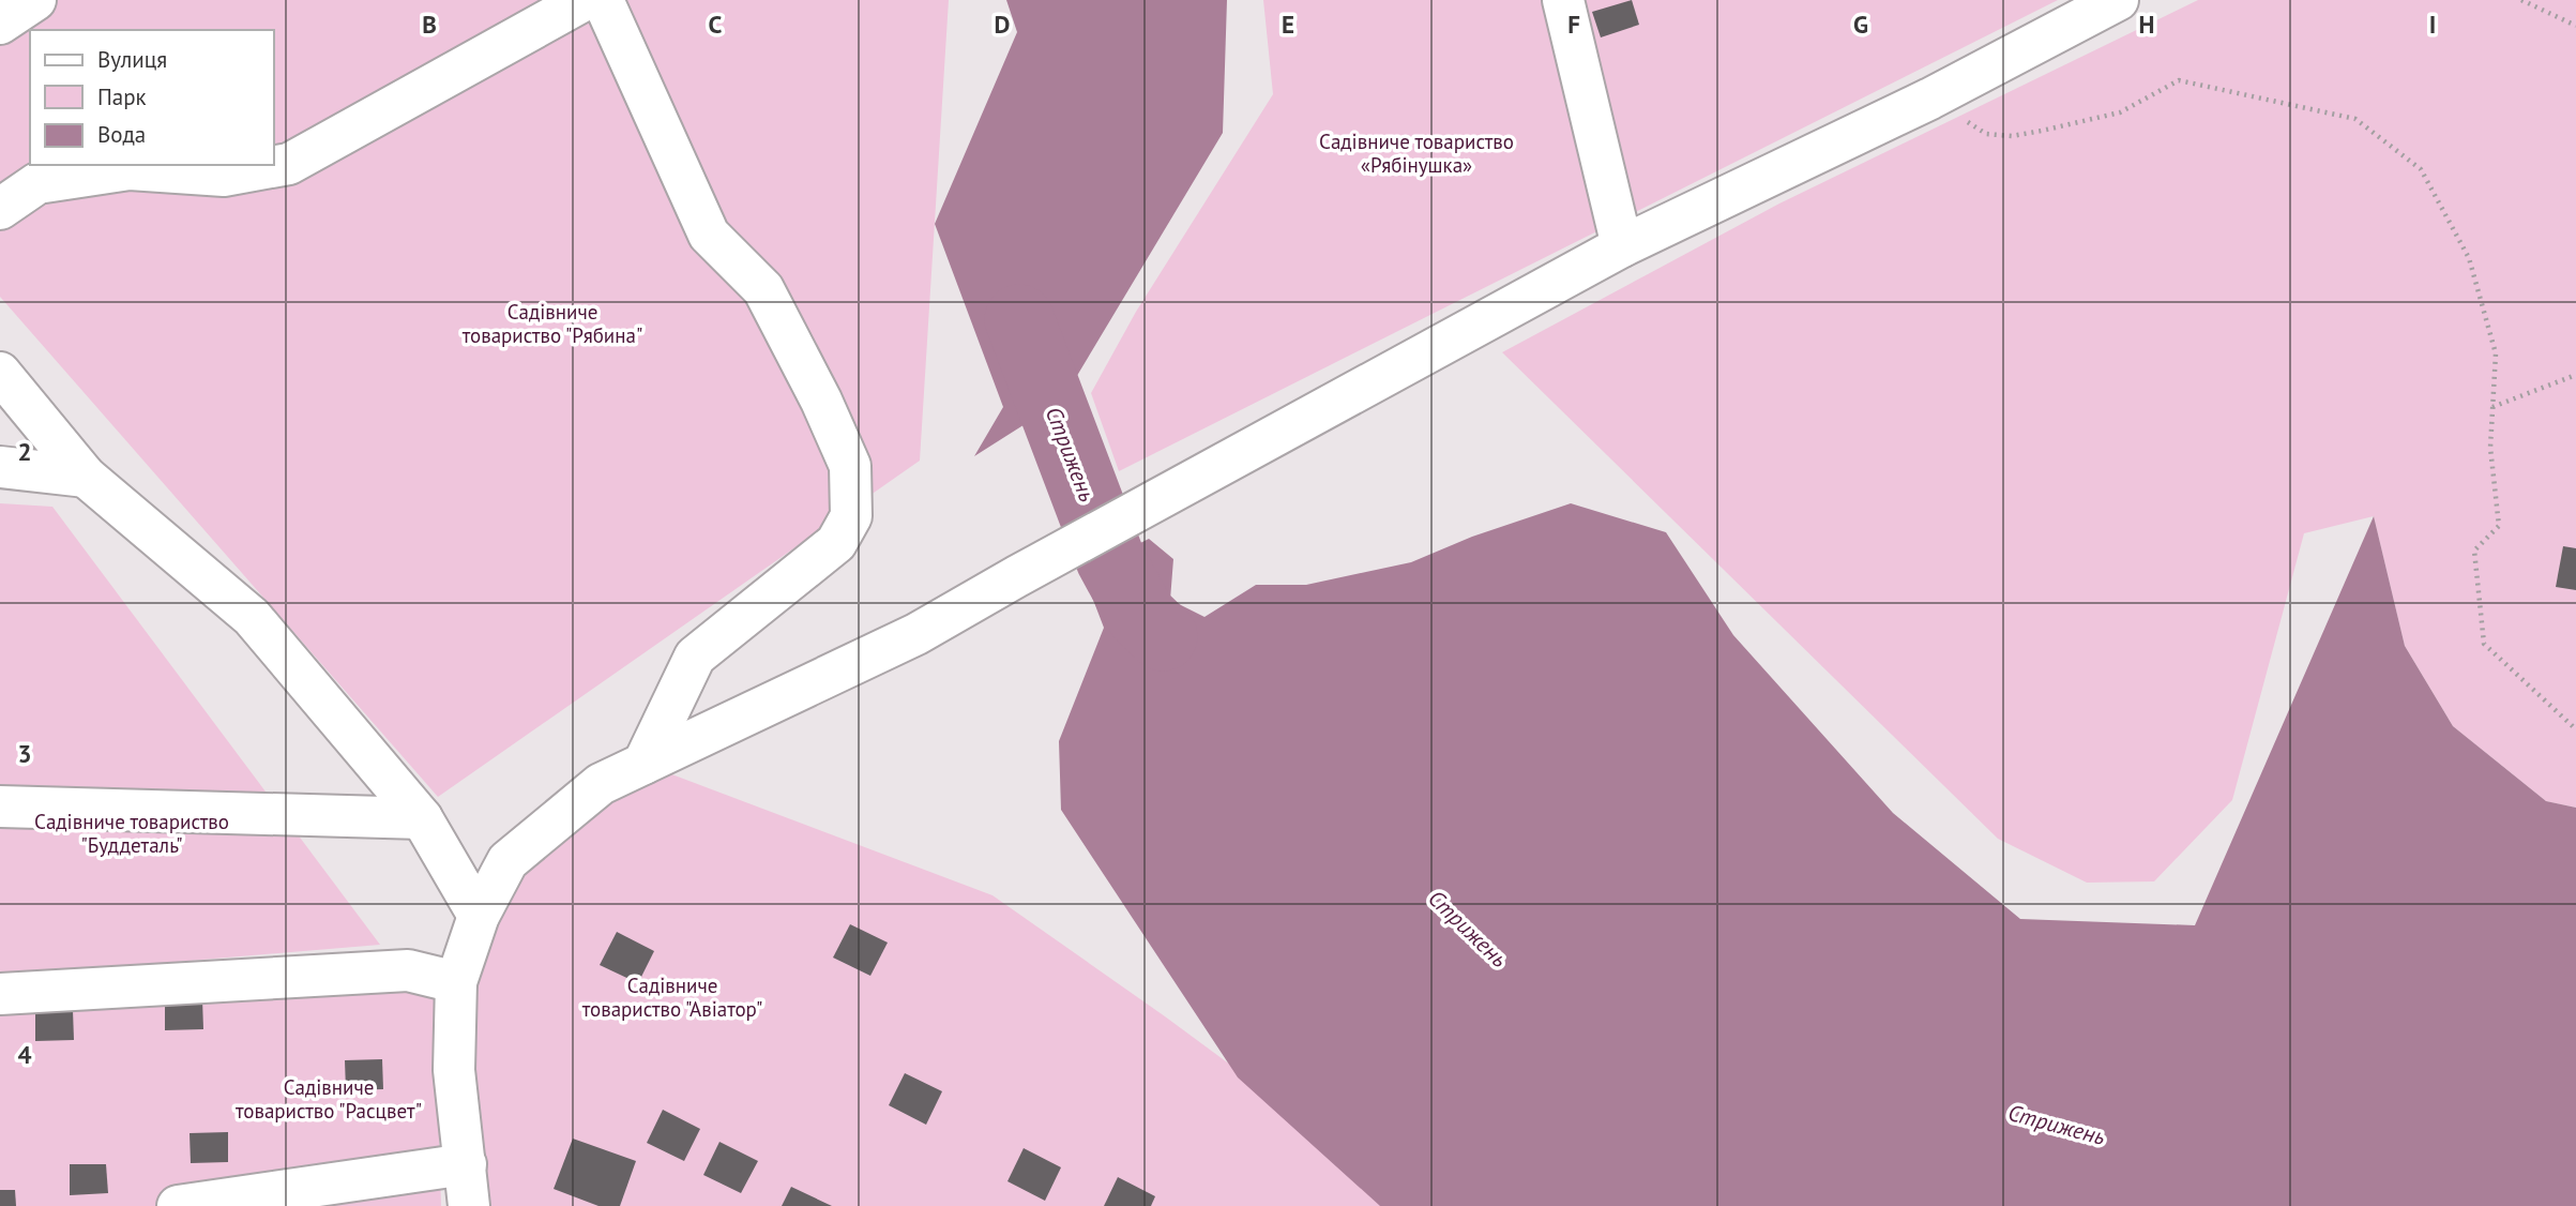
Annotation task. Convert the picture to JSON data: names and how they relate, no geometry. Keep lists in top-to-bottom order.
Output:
{
  "water": ["Стрижень"],
  "parks": [
    "Садівниче товариство «Рябінушка»",
    "Садівниче товариство \"Рябина\"",
    "Садівниче товариство \"Буддеталь\"",
    "Садівниче товариство \"Авіатор\"",
    "Садівниче товариство \"Расцвет\""
  ],
  "legend": ["Вулиця", "Парк", "Вода"],
  "grid": {
    "columns": [
      "B",
      "C",
      "D",
      "E",
      "F",
      "G",
      "H",
      "I"
    ],
    "rows": ["2", "3", "4"]
  }
}
